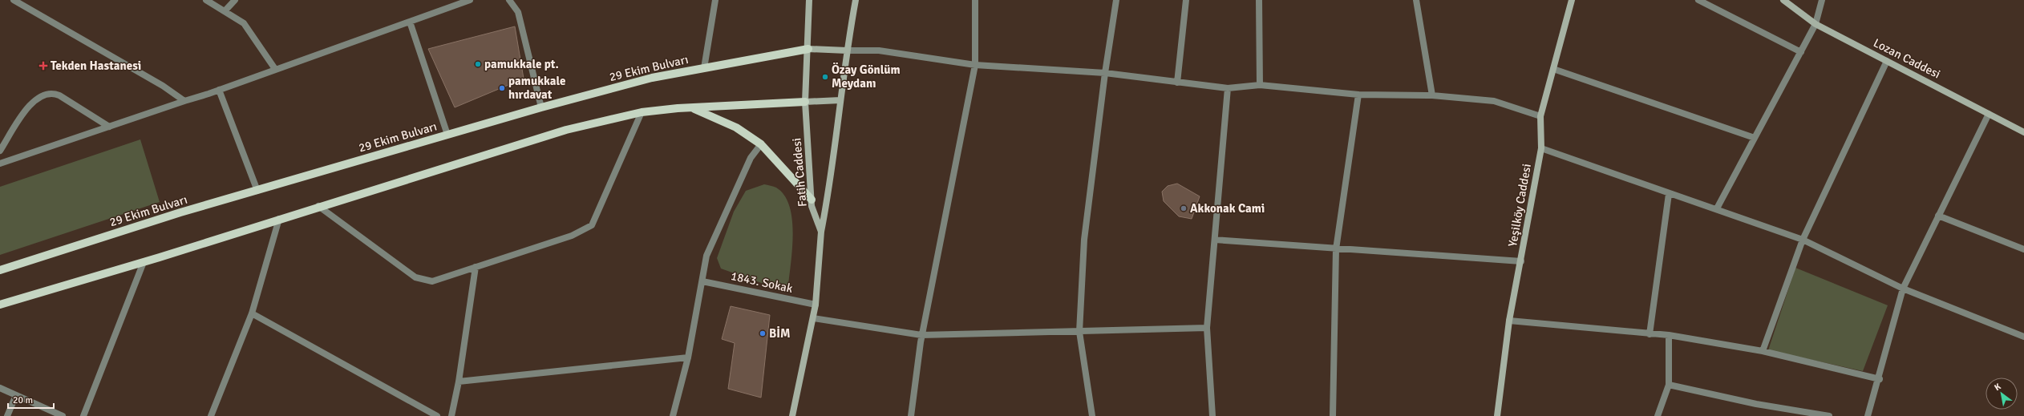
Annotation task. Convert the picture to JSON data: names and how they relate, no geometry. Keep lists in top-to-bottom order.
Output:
{
  "streets": {
    "main road": [
      "Lozan Caddesi",
      "29 Ekim Bulvarı",
      "Fatih Caddesi",
      "Yeşilköy Caddesi"
    ],
    "street": ["1843. Sokak"]
  },
  "crossings": [
    ["29 Ekim Bulvarı", "Fatih Caddesi"],
    ["Fatih Caddesi", "1843. Sokak"]
  ],
  "places": {
    "other": [
      "pamukkale pt.",
      "Özay Gönlüm Meydanı",
      "pamukkale hırdavat",
      "Akkonak Cami",
      "BİM"
    ],
    "health": ["Tekden Hastanesi"]
  },
  "scale_bar": "20 m",
  "north": "top left"
}
